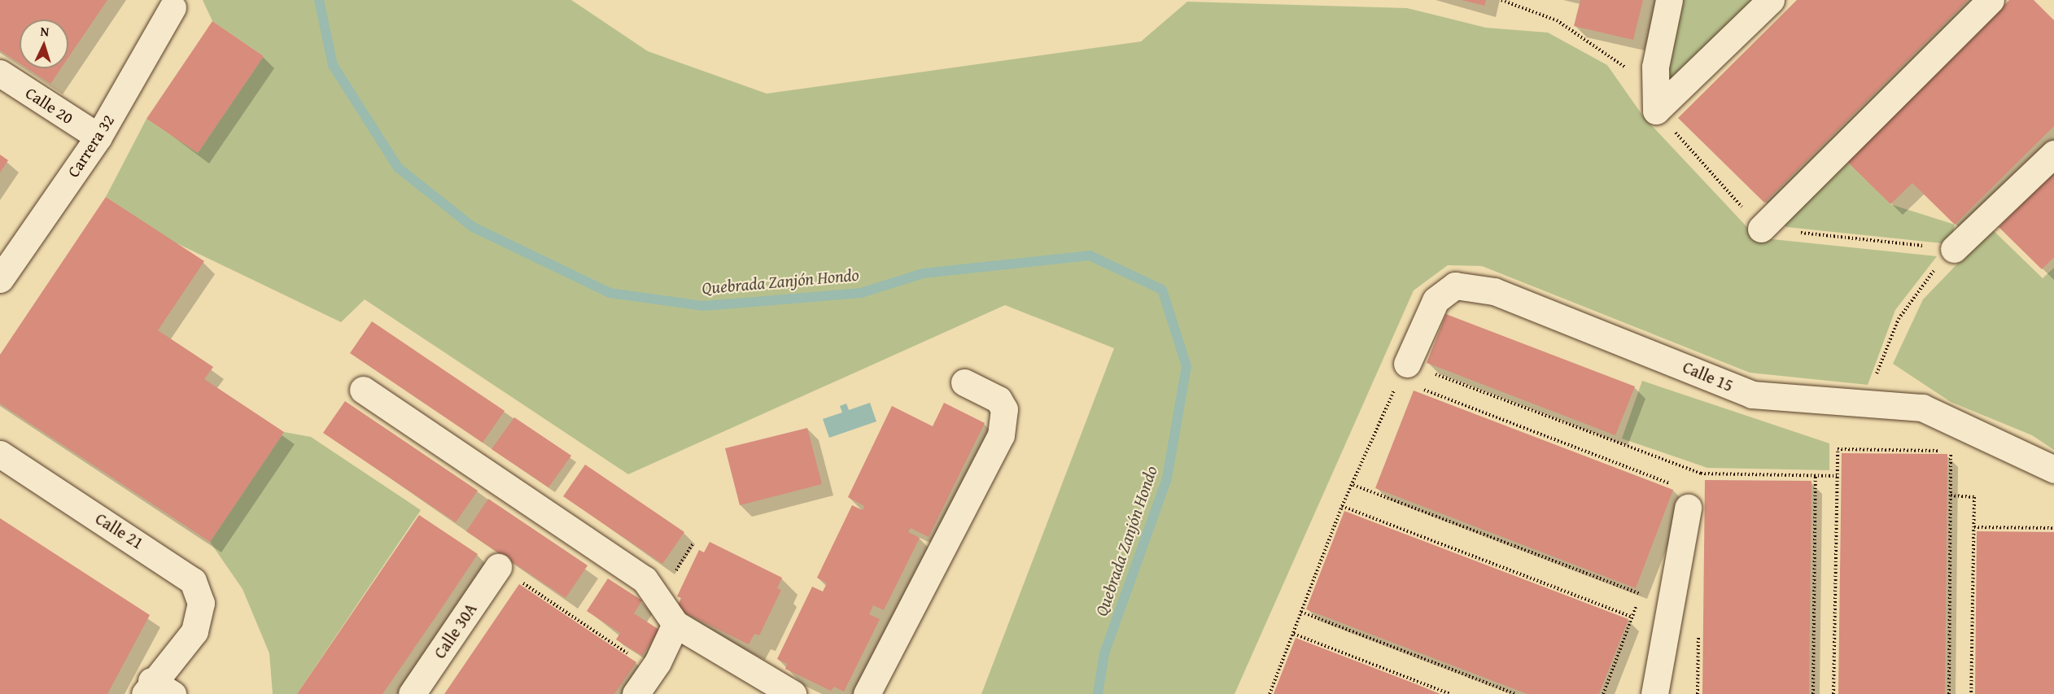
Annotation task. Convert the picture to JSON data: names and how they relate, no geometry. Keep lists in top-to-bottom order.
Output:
{
  "streets": {
    "street": [
      "Calle 20",
      "Carrera 32",
      "Calle 15",
      "Calle 21",
      "Calle 30A"
    ]
  },
  "crossings": [
    ["Calle 20", "Carrera 32"]
  ],
  "water": ["Quebrada Zanjón Hondo"],
  "north": "top"
}
